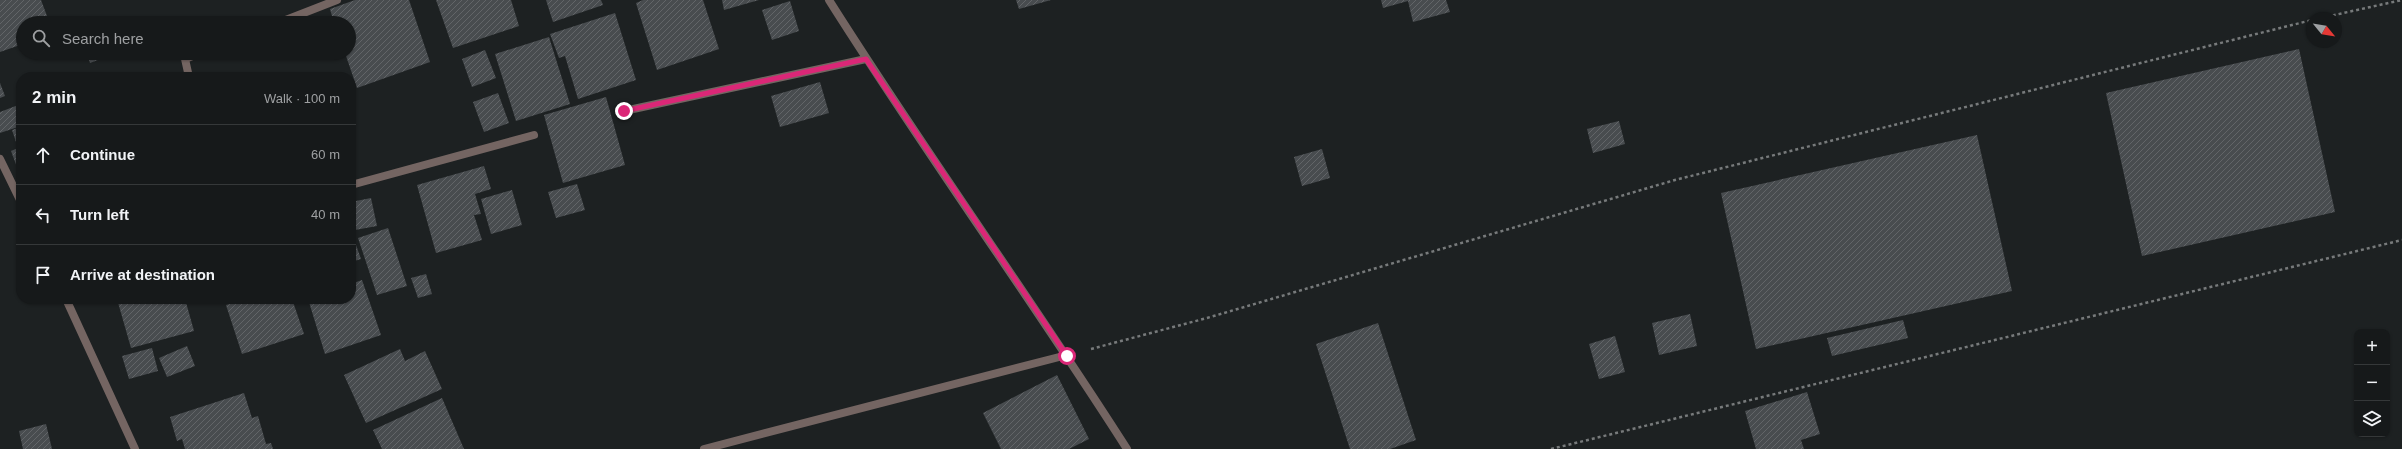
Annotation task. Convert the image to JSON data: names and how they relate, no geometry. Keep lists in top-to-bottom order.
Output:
{
  "north": "bottom right",
  "page": {
    "search": "Search here",
    "heading": ["2 min", "Walk · 100 m"],
    "list": [
      ["Continue", "60 m"],
      ["Turn left", "40 m"],
      "Arrive at destination"
    ],
    "map_buttons": ["+", "−"]
  }
}
